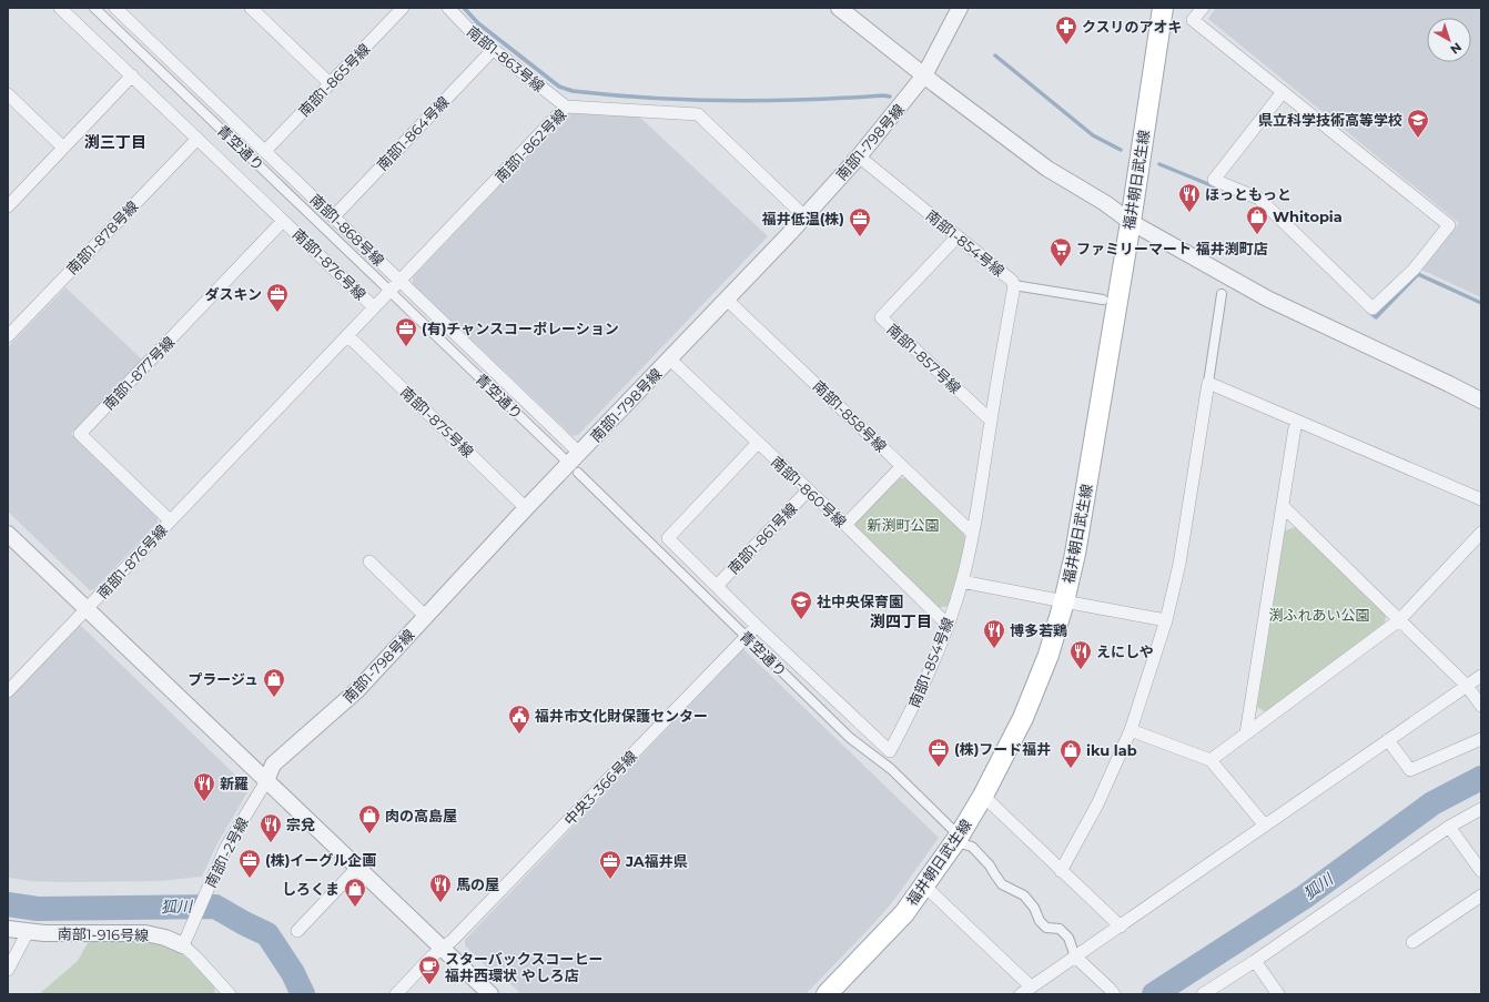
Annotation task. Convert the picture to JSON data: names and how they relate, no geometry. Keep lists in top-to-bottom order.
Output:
{
  "streets": {
    "main road": ["福井朝日武生線"],
    "street": [
      "南部1-863号線",
      "南部1-865号線",
      "南部1-864号線",
      "南部1-798号線",
      "南部1-862号線",
      "青空通り",
      "南部1-868号線",
      "南部1-878号線",
      "南部1-854号線",
      "南部1-876号線",
      "南部1-857号線",
      "南部1-877号線",
      "南部1-858号線",
      "南部1-875号線",
      "南部1-860号線",
      "南部1-861号線",
      "中央3-366号線",
      "南部1-2号線",
      "南部1-916号線"
    ]
  },
  "crossings": [
    ["南部1-863号線", "南部1-864号線"],
    ["南部1-863号線", "南部1-862号線"],
    ["南部1-865号線", "南部1-868号線"],
    ["南部1-864号線", "南部1-868号線"],
    ["南部1-798号線", "南部1-862号線"],
    ["南部1-798号線", "南部1-868号線"],
    ["南部1-798号線", "南部1-854号線"],
    ["南部1-798号線", "南部1-858号線"],
    ["南部1-798号線", "南部1-875号線"],
    ["南部1-798号線", "南部1-860号線"],
    ["南部1-798号線", "南部1-2号線"],
    ["南部1-862号線", "南部1-868号線"],
    ["南部1-862号線", "南部1-876号線"],
    ["青空通り", "中央3-366号線"],
    ["南部1-878号線", "南部1-876号線"],
    ["南部1-854号線", "南部1-857号線"],
    ["南部1-854号線", "南部1-858号線"],
    ["南部1-854号線", "南部1-860号線"],
    ["南部1-854号線", "南部1-861号線"],
    ["南部1-854号線", "中央3-366号線"],
    ["南部1-876号線", "南部1-877号線"],
    ["南部1-876号線", "南部1-875号線"],
    ["南部1-860号線", "南部1-861号線"],
    ["南部1-2号線", "南部1-916号線"]
  ],
  "districts": ["渕三丁目", "渕四丁目"],
  "water": ["狐川"],
  "parks": ["新渕町公園", "渕ふれあい公園"],
  "places": {
    "pharmacy": ["クスリのアオキ"],
    "school or university": ["県立科学技術高等学校", "社中央保育園"],
    "restaurant": [
      "ほっともっと",
      "博多若鶏",
      "えにしや",
      "新羅",
      "宗兌",
      "馬の屋"
    ],
    "shop": [
      "Whitopia",
      "プラージュ",
      "iku lab",
      "肉の高島屋",
      "しろくま"
    ],
    "office": [
      "福井低温(株)",
      "ダスキン",
      "(有)チャンスコーポレーション",
      "(株)フード福井",
      "(株)イーグル企画",
      "JA福井県"
    ],
    "supermarket": ["ファミリーマート 福井渕町店"],
    "public building": ["福井市文化財保護センター"],
    "cafe": ["スターバックスコーヒー 福井西環状 やしろ店"]
  },
  "north": "bottom right"
}
